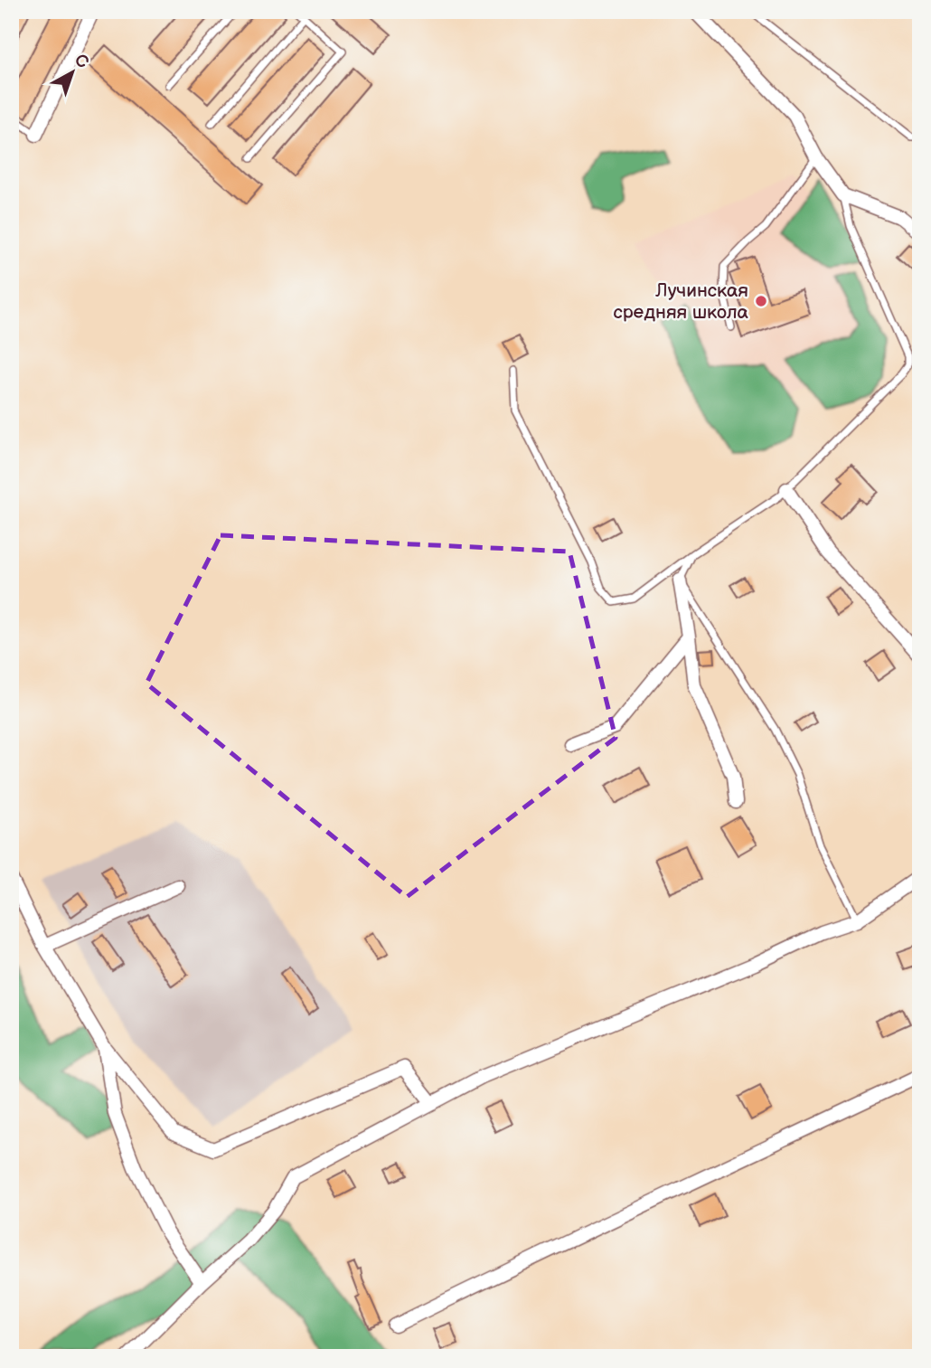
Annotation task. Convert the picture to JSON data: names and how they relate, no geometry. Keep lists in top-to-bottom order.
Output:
{
  "places": ["Лучинская средняя школа"],
  "north": "top right"
}
